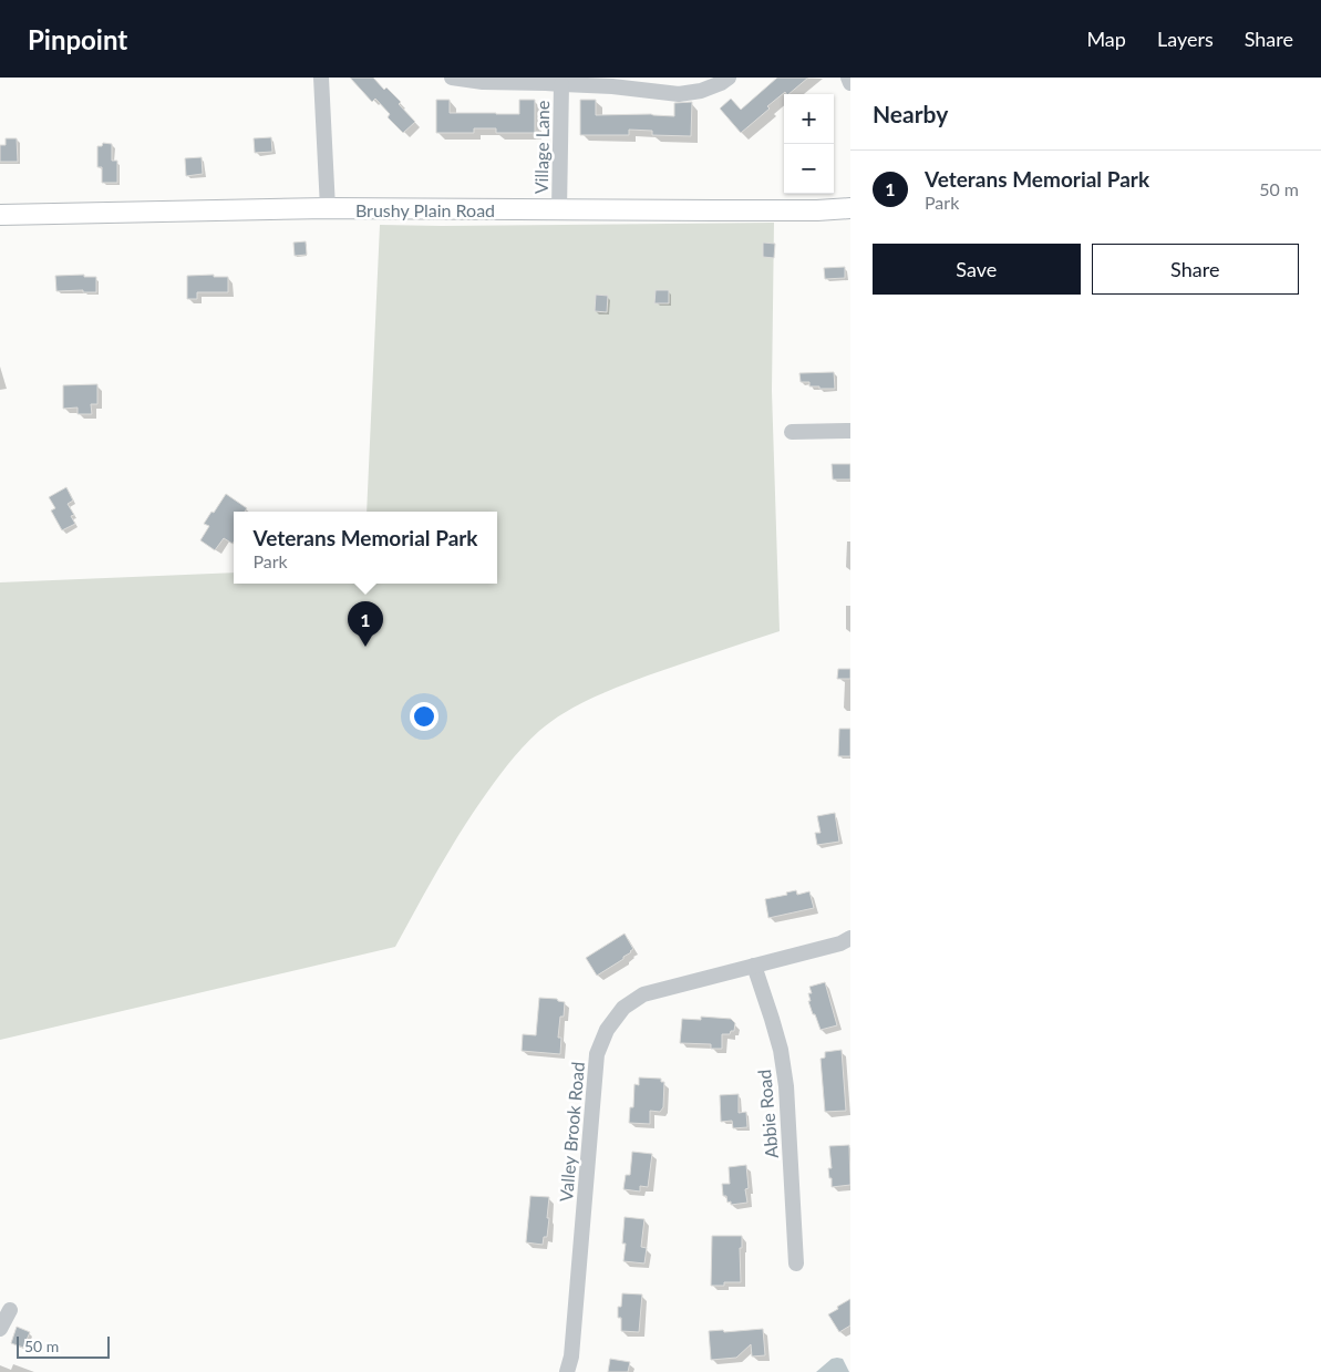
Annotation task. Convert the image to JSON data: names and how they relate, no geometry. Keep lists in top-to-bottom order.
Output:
{
  "streets": {
    "main road": ["Brushy Plain Road"],
    "street": ["Village Lane", "Abbie Road", "Valley Brook Road"]
  },
  "crossings": [
    ["Village Lane", "Brushy Plain Road"],
    ["Abbie Road", "Valley Brook Road"]
  ],
  "scale_bar": "50 m",
  "page": {
    "header": "Pinpoint",
    "nav": ["Map", "Layers", "Share"],
    "heading": "Nearby",
    "map_buttons": ["+", "−"],
    "list": [
      {
        "mark": "1",
        "name": "Veterans Memorial Park",
        "note": "Park",
        "value": "50 m"
      }
    ],
    "buttons": ["Save", "Share"],
    "popup": ["Veterans Memorial Park", "Park"],
    "pins": "1",
    "scale": "50 m"
  }
}
